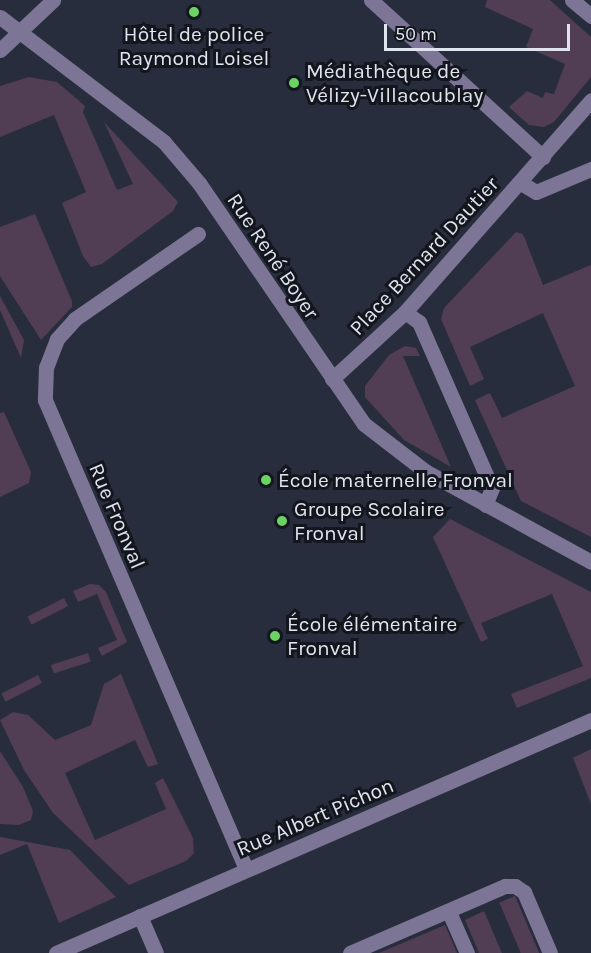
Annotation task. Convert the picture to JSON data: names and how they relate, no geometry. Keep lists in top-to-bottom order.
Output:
{
  "streets": {
    "street": [
      "Rue René Boyer",
      "Place Bernard Dautier",
      "Rue Fronval",
      "Rue Albert Pichon"
    ]
  },
  "crossings": [
    ["Rue René Boyer", "Place Bernard Dautier"],
    ["Rue Fronval", "Rue Albert Pichon"]
  ],
  "places": [
    "Hôtel de police Raymond Loisel",
    "Médiathèque de Vélizy-Villacoublay",
    "École maternelle Fronval",
    "Groupe Scolaire Fronval",
    "École élémentaire Fronval"
  ],
  "scale_bar": "50 m"
}
